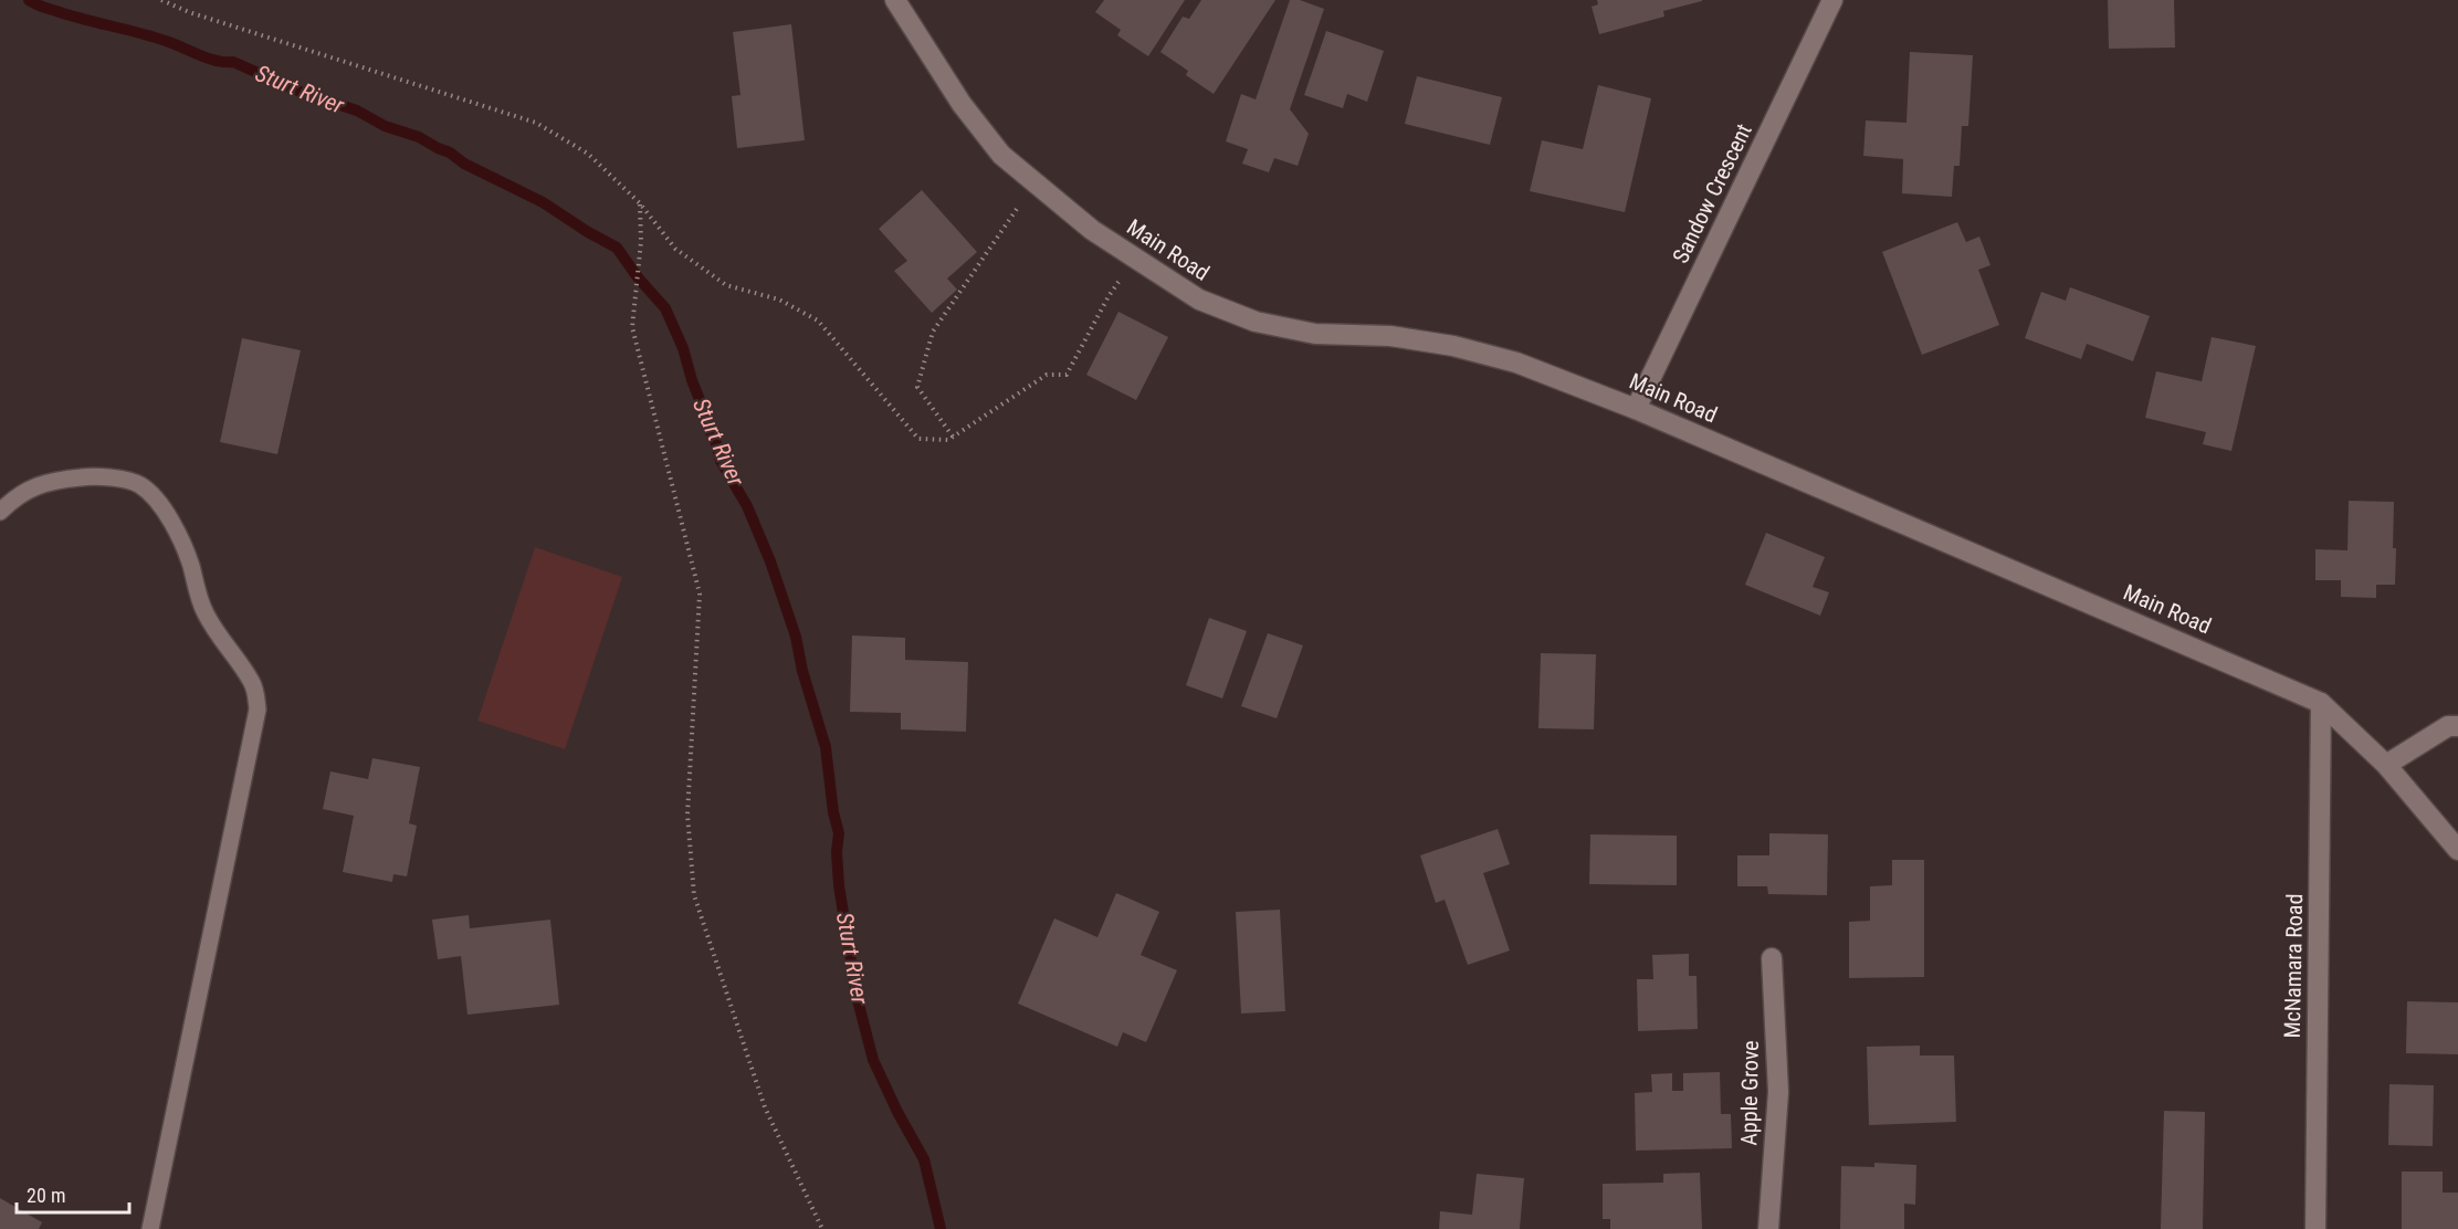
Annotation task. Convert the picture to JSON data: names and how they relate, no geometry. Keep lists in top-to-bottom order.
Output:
{
  "streets": {
    "main road": [
      "Sandow Crescent",
      "Main Road",
      "McNamara Road",
      "Apple Grove"
    ]
  },
  "crossings": [
    ["Sandow Crescent", "Main Road"],
    ["Main Road", "McNamara Road"]
  ],
  "water": ["Sturt River"],
  "scale_bar": "20 m"
}
